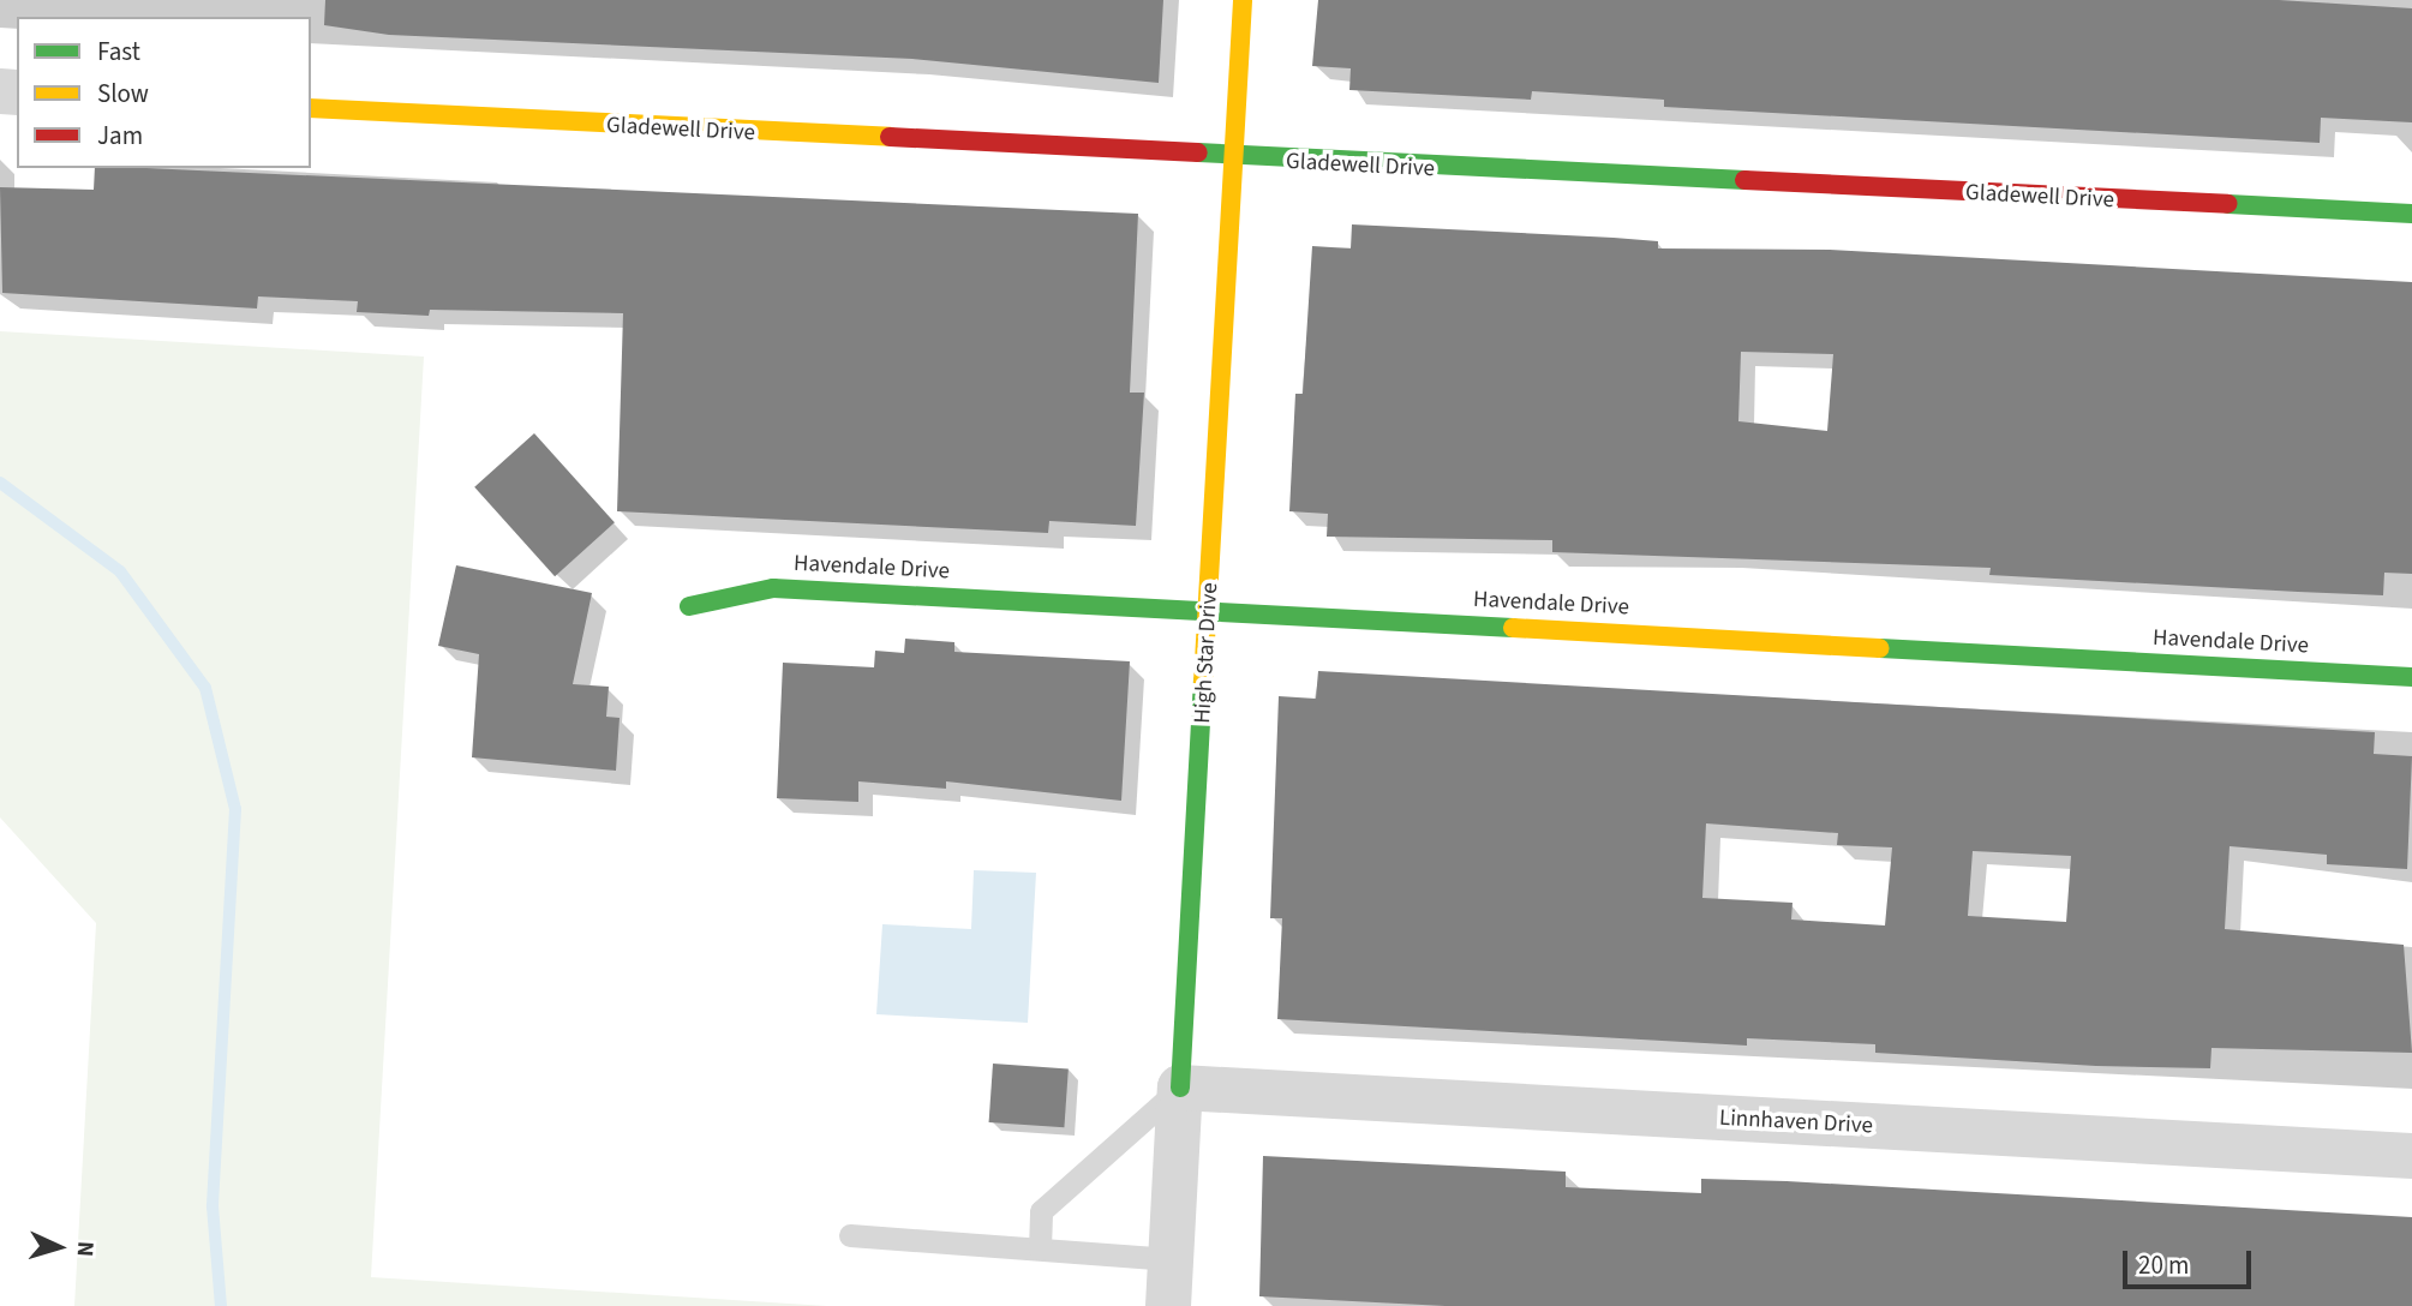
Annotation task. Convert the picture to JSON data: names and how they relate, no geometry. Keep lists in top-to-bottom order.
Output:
{
  "streets": {
    "street": [
      "Gladewell Drive",
      "Havendale Drive",
      "High Star Drive",
      "Linnhaven Drive"
    ]
  },
  "crossings": [
    ["Gladewell Drive", "High Star Drive"],
    ["Havendale Drive", "High Star Drive"],
    ["High Star Drive", "Linnhaven Drive"]
  ],
  "legend": ["Fast", "Slow", "Jam"],
  "scale_bar": "20 m",
  "north": "right"
}
